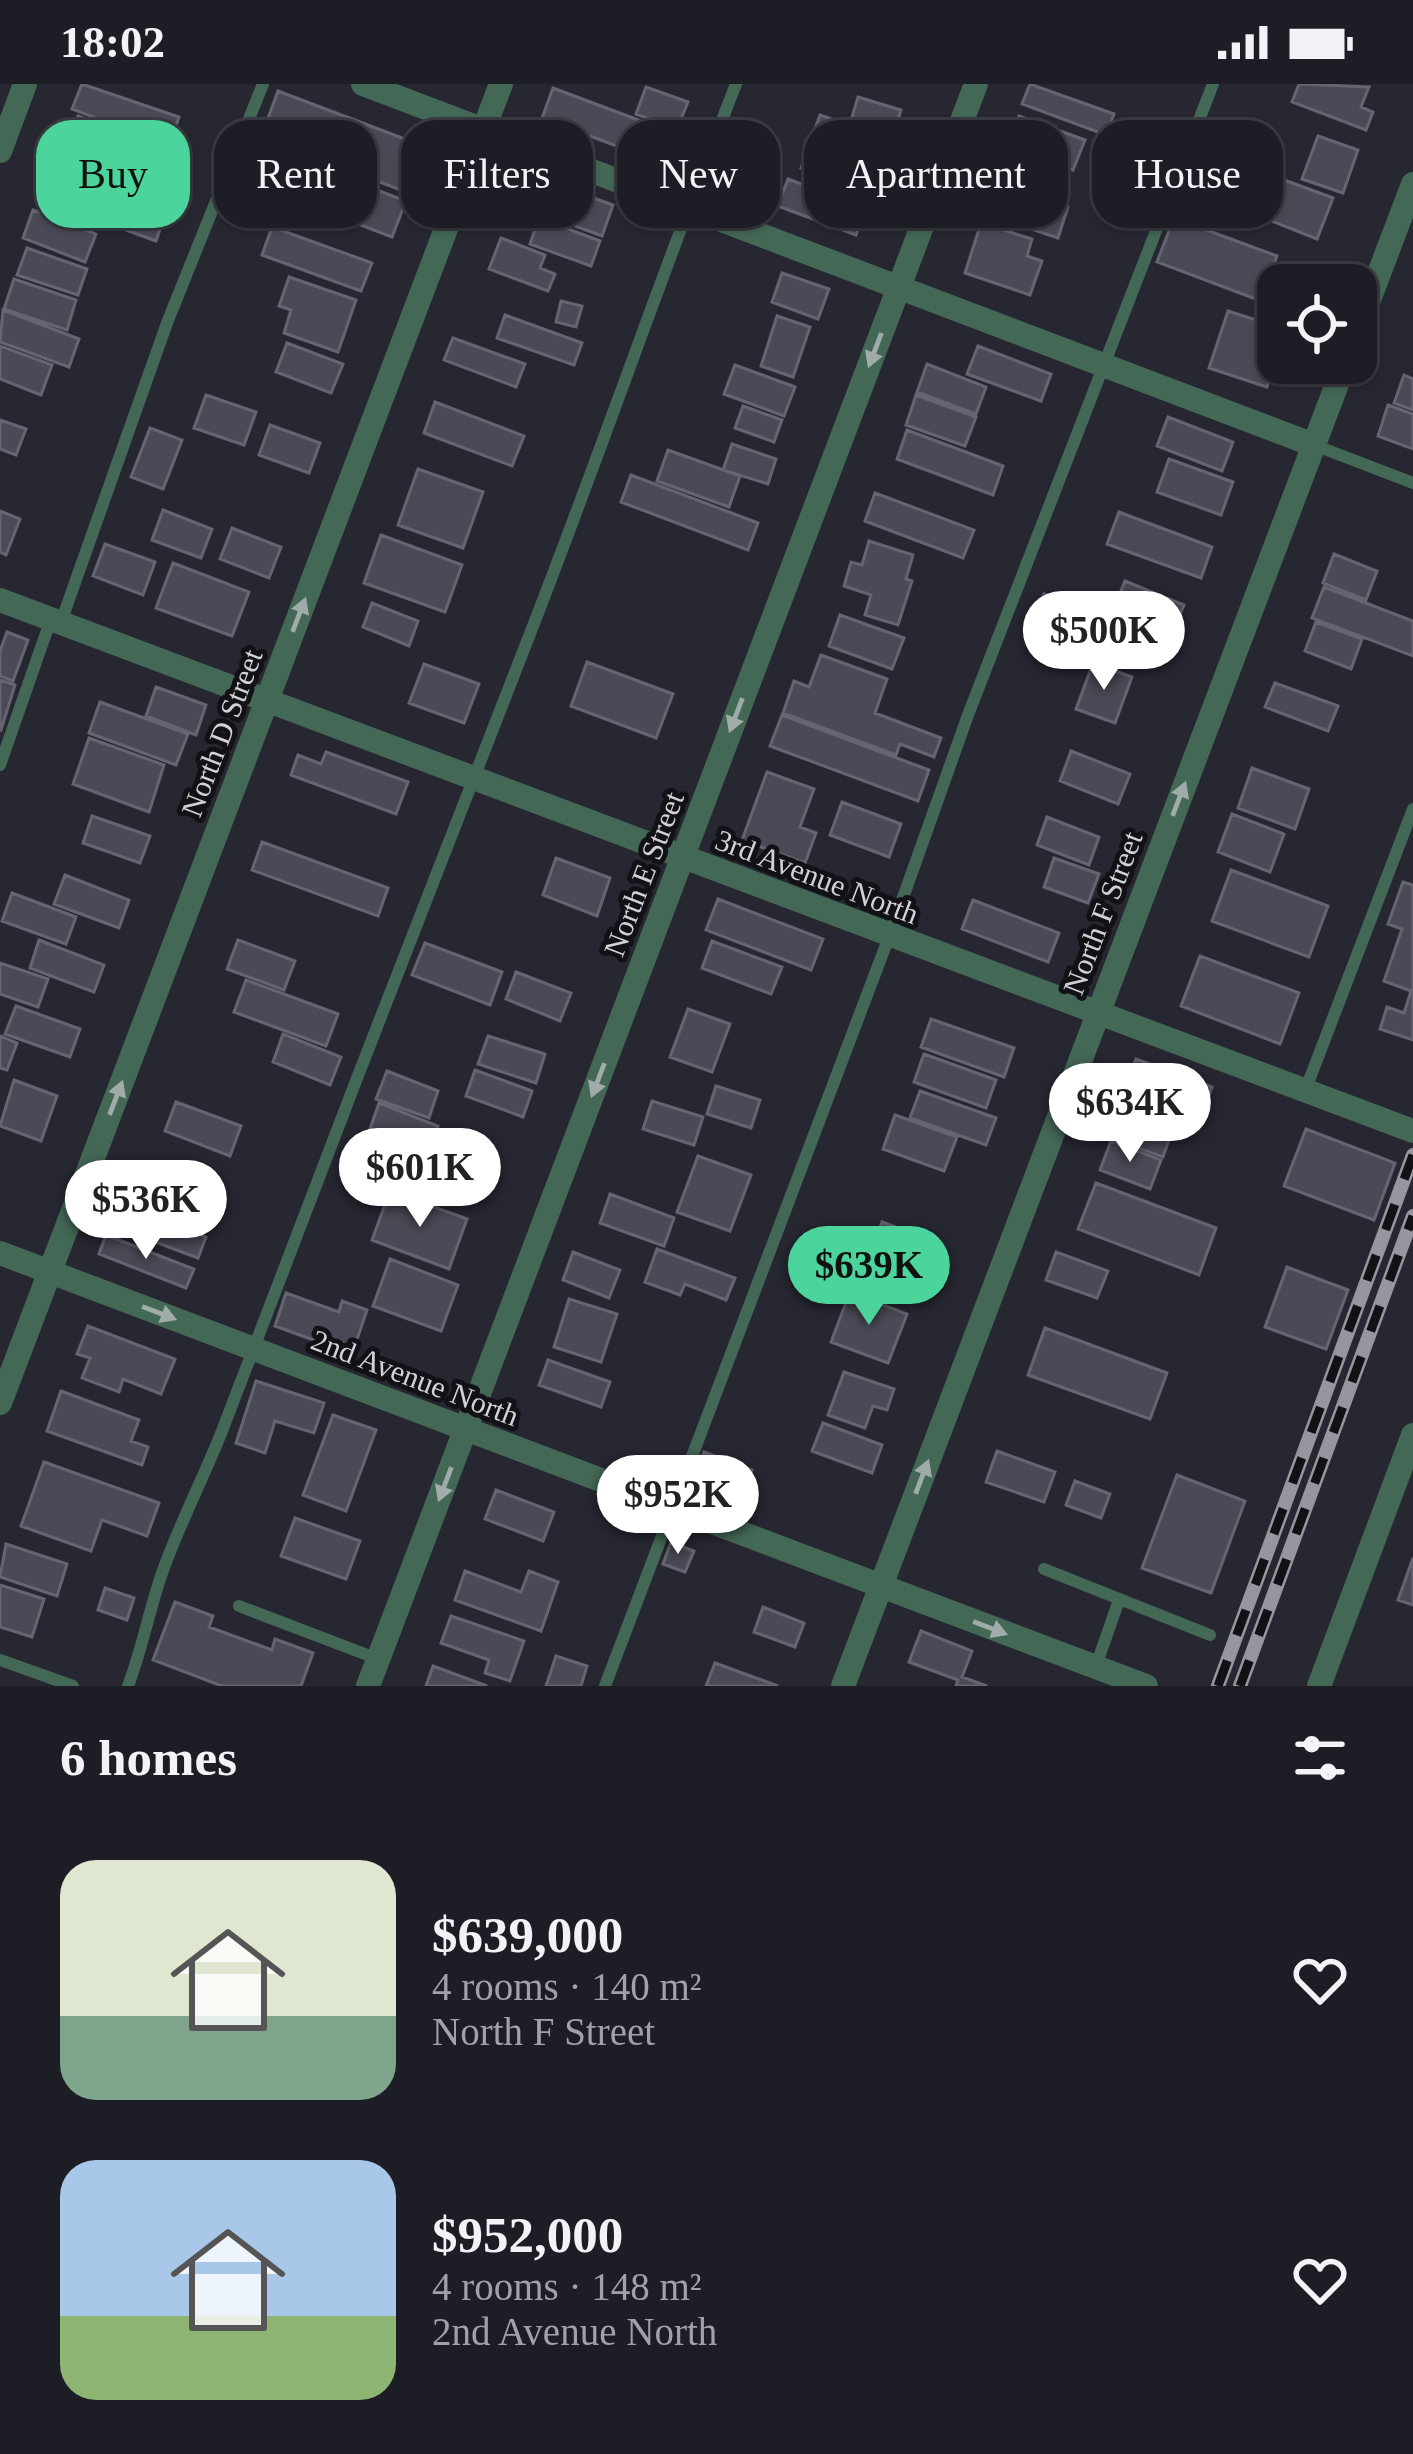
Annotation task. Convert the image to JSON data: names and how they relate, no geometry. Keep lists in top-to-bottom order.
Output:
{
  "streets": {
    "street": [
      "North D Street",
      "North E Street",
      "3rd Avenue North",
      "North F Street",
      "2nd Avenue North"
    ]
  },
  "crossings": [
    ["North D Street", "3rd Avenue North"],
    ["North D Street", "2nd Avenue North"],
    ["North E Street", "3rd Avenue North"],
    ["North E Street", "2nd Avenue North"],
    ["3rd Avenue North", "North F Street"],
    ["North F Street", "2nd Avenue North"]
  ],
  "one_way": [
    "North D Street",
    "North E Street",
    "North F Street",
    "2nd Avenue North"
  ],
  "page": {
    "status": "18:02",
    "chip": [
      "Buy",
      "Rent",
      "Filters",
      "New",
      "Apartment",
      "House"
    ],
    "price": [
      "$500K",
      "$634K",
      "$601K",
      "$536K",
      "$639K",
      "$952K"
    ],
    "heading": "6 homes",
    "list": [
      {
        "name": "$639,000",
        "note": "4 rooms · 140 m² · North F Street"
      },
      {
        "name": "$952,000",
        "note": "4 rooms · 148 m² · 2nd Avenue North"
      }
    ]
  }
}
